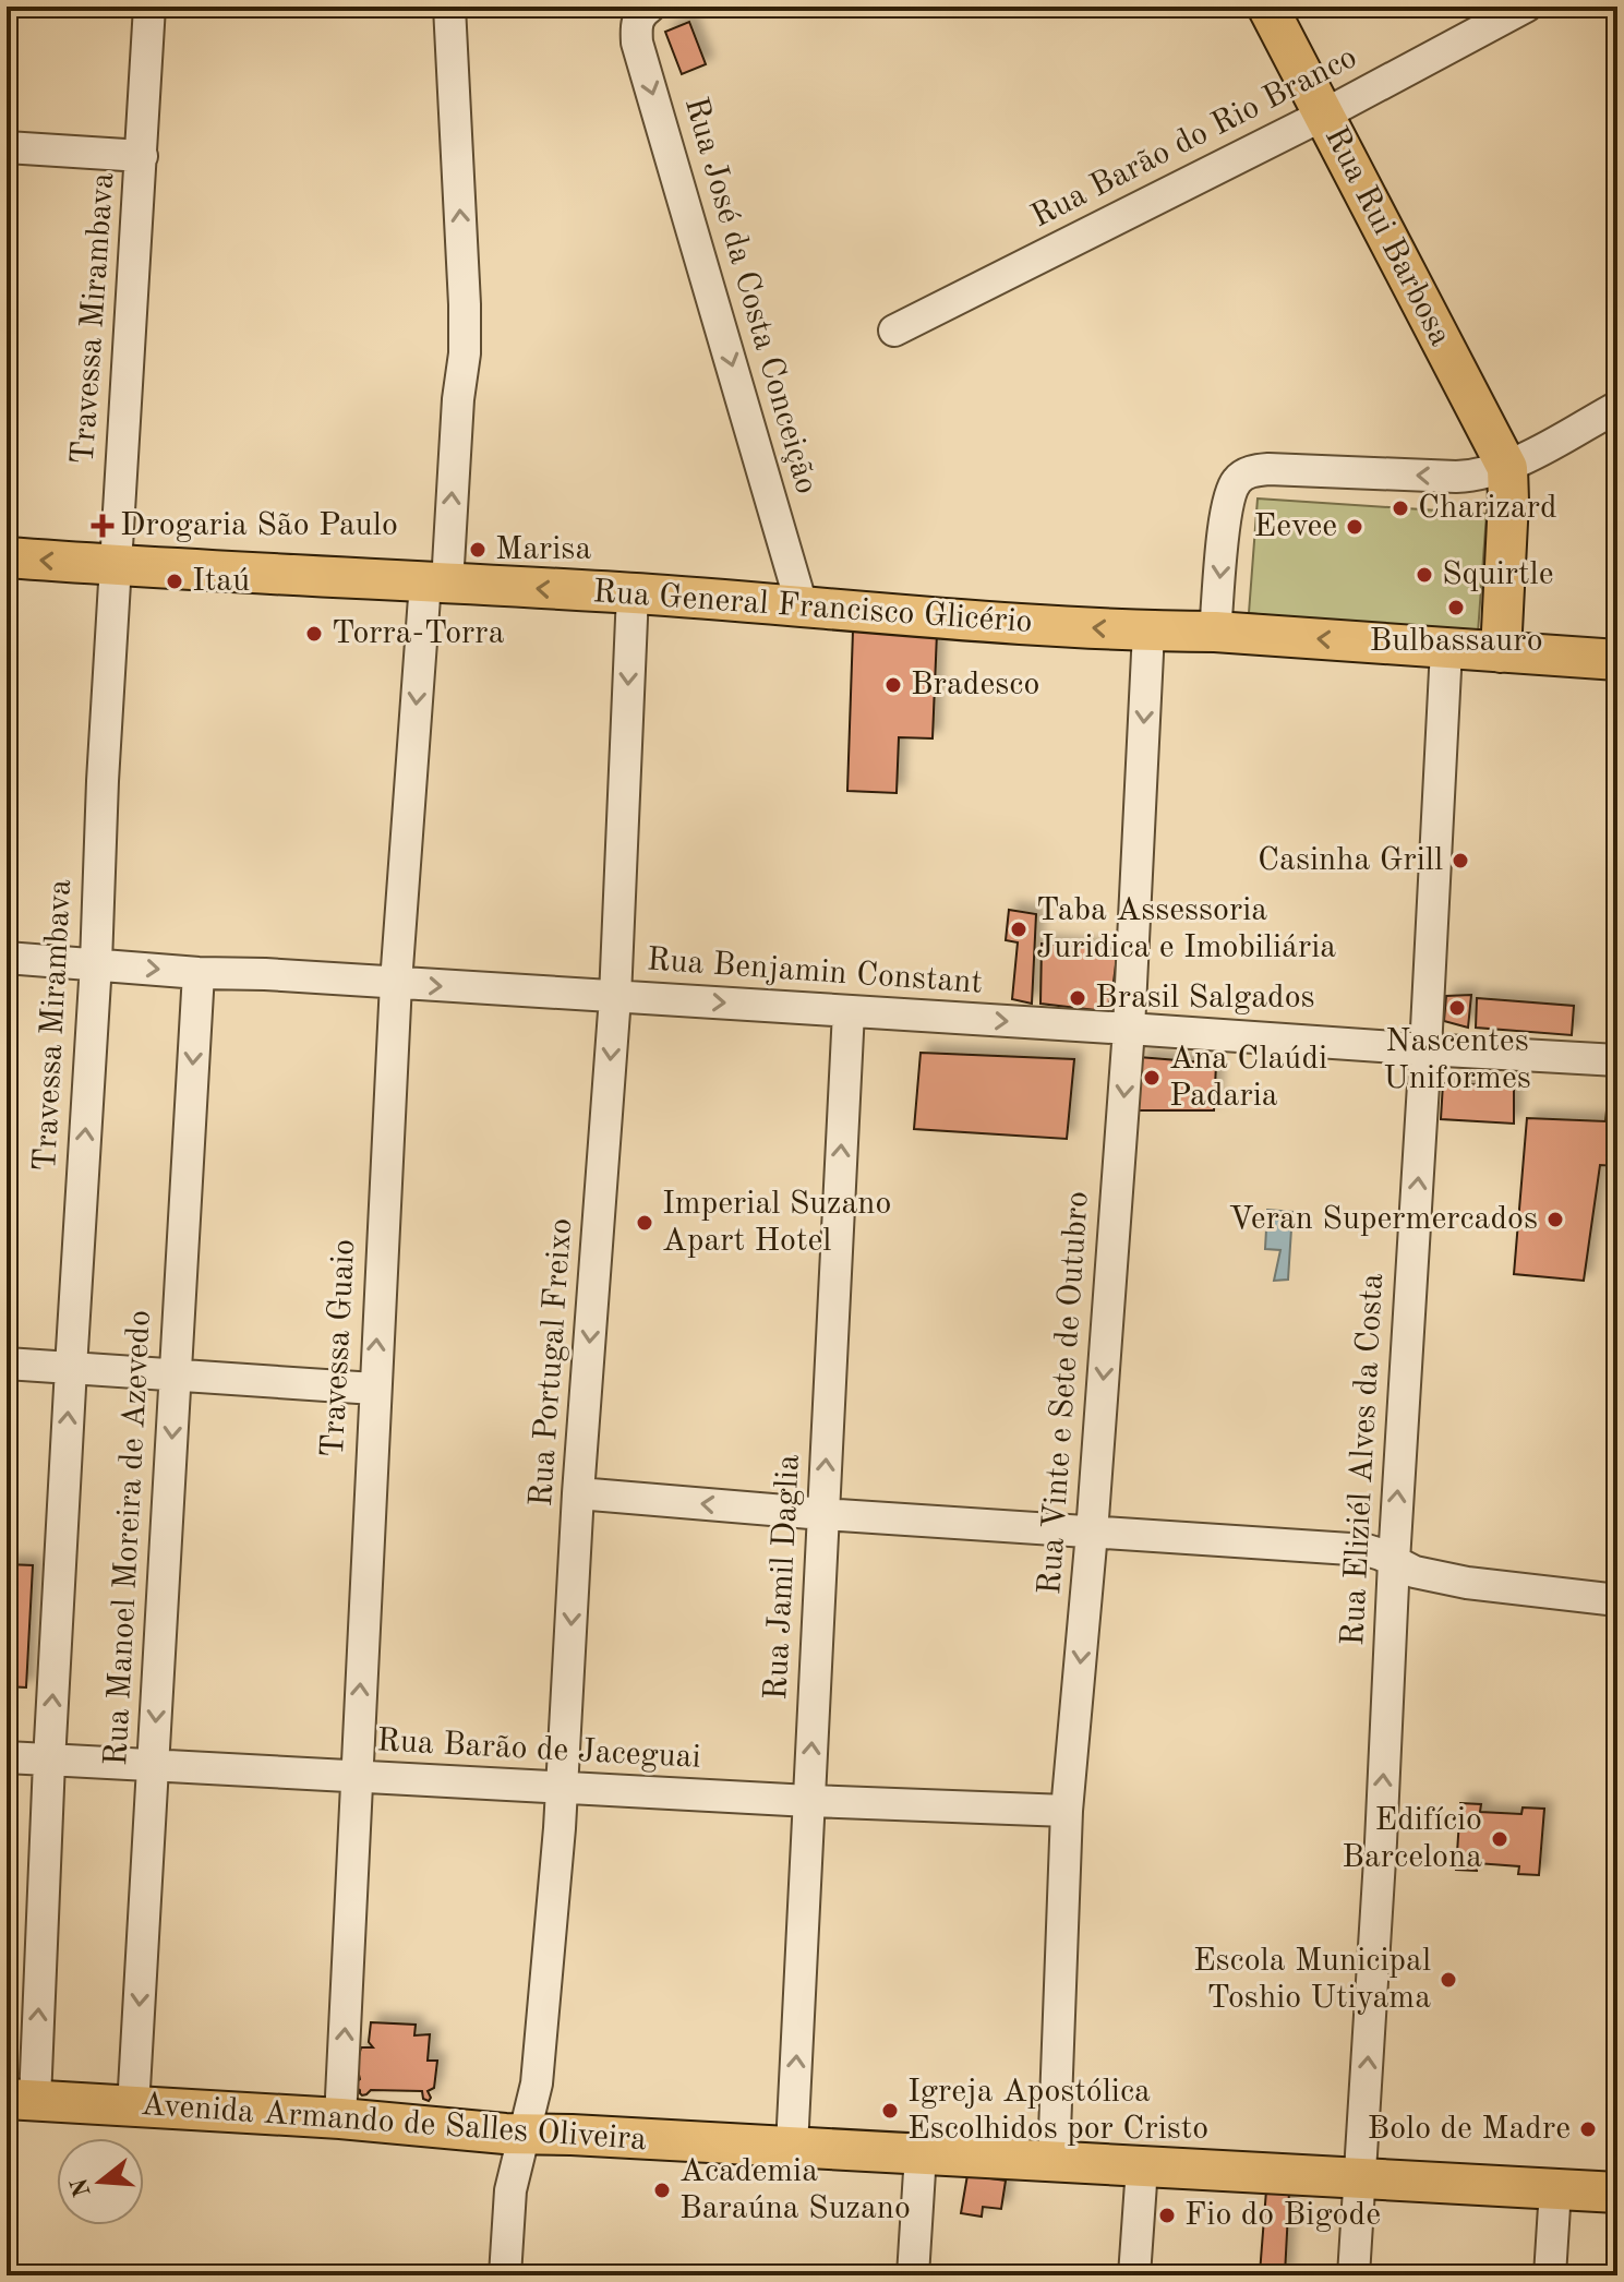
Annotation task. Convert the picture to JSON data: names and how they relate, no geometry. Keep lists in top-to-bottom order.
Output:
{
  "streets": {
    "main road": ["Rua Rui Barbosa", "Rua General Francisco Glicério", "Avenida Armando de Salles Oliveira"],
    "street": [
      "Rua Barão do Rio Branco",
      "Rua José da Costa Conceição",
      "Travessa Mirambava",
      "Rua Benjamin Constant",
      "Travessa Guaio",
      "Rua Portugal Freixo",
      "Rua Vinte e Sete de Outubro",
      "Rua Eliziél Alves da Costa",
      "Rua Manoel Moreira de Azevedo",
      "Rua Jamil Daglia",
      "Rua Barão de Jaceguai"
    ]
  },
  "crossings": [
    ["Rua Barão do Rio Branco", "Rua Rui Barbosa"],
    ["Rua José da Costa Conceição", "Rua General Francisco Glicério"],
    ["Travessa Mirambava", "Rua General Francisco Glicério"],
    ["Travessa Mirambava", "Rua Benjamin Constant"],
    ["Travessa Mirambava", "Rua Barão de Jaceguai"],
    ["Travessa Mirambava", "Avenida Armando de Salles Oliveira"],
    ["Rua General Francisco Glicério", "Travessa Guaio"],
    ["Rua General Francisco Glicério", "Rua Portugal Freixo"],
    ["Rua General Francisco Glicério", "Rua Vinte e Sete de Outubro"],
    ["Rua General Francisco Glicério", "Rua Eliziél Alves da Costa"],
    ["Rua Benjamin Constant", "Travessa Guaio"],
    ["Rua Benjamin Constant", "Rua Portugal Freixo"],
    ["Rua Benjamin Constant", "Rua Vinte e Sete de Outubro"],
    ["Rua Benjamin Constant", "Rua Eliziél Alves da Costa"],
    ["Rua Benjamin Constant", "Rua Manoel Moreira de Azevedo"],
    ["Rua Benjamin Constant", "Rua Jamil Daglia"],
    ["Travessa Guaio", "Rua Barão de Jaceguai"],
    ["Travessa Guaio", "Avenida Armando de Salles Oliveira"],
    ["Rua Portugal Freixo", "Rua Barão de Jaceguai"],
    ["Rua Portugal Freixo", "Avenida Armando de Salles Oliveira"],
    ["Rua Vinte e Sete de Outubro", "Rua Barão de Jaceguai"],
    ["Rua Vinte e Sete de Outubro", "Avenida Armando de Salles Oliveira"],
    ["Rua Eliziél Alves da Costa", "Avenida Armando de Salles Oliveira"],
    ["Rua Manoel Moreira de Azevedo", "Rua Barão de Jaceguai"],
    ["Rua Manoel Moreira de Azevedo", "Avenida Armando de Salles Oliveira"],
    ["Rua Jamil Daglia", "Rua Barão de Jaceguai"],
    ["Rua Jamil Daglia", "Avenida Armando de Salles Oliveira"]
  ],
  "one_way": [
    "Rua José da Costa Conceição",
    "Travessa Mirambava",
    "Rua General Francisco Glicério",
    "Rua Benjamin Constant",
    "Rua Portugal Freixo",
    "Rua Vinte e Sete de Outubro",
    "Rua Eliziél Alves da Costa",
    "Rua Manoel Moreira de Azevedo",
    "Rua Jamil Daglia"
  ],
  "places": {
    "other": [
      "Charizard",
      "Eevee",
      "Marisa",
      "Squirtle",
      "Itaú",
      "Bulbassauro",
      "Torra-Torra",
      "Bradesco",
      "Casinha Grill",
      "Taba Assessoria Juridica e Imobiliária",
      "Brasil Salgados",
      "Nascentes Uniformes",
      "Ana Claúdi Padaria",
      "Veran Supermercados",
      "Imperial Suzano Apart Hotel",
      "Edifício Barcelona",
      "Escola Municipal Toshio Utiyama",
      "Igreja Apostólica Escolhidos por Cristo",
      "Bolo de Madre",
      "Academia Baraúna Suzano",
      "Fio do Bigode"
    ],
    "health": ["Drogaria São Paulo"]
  },
  "north": "left"
}
